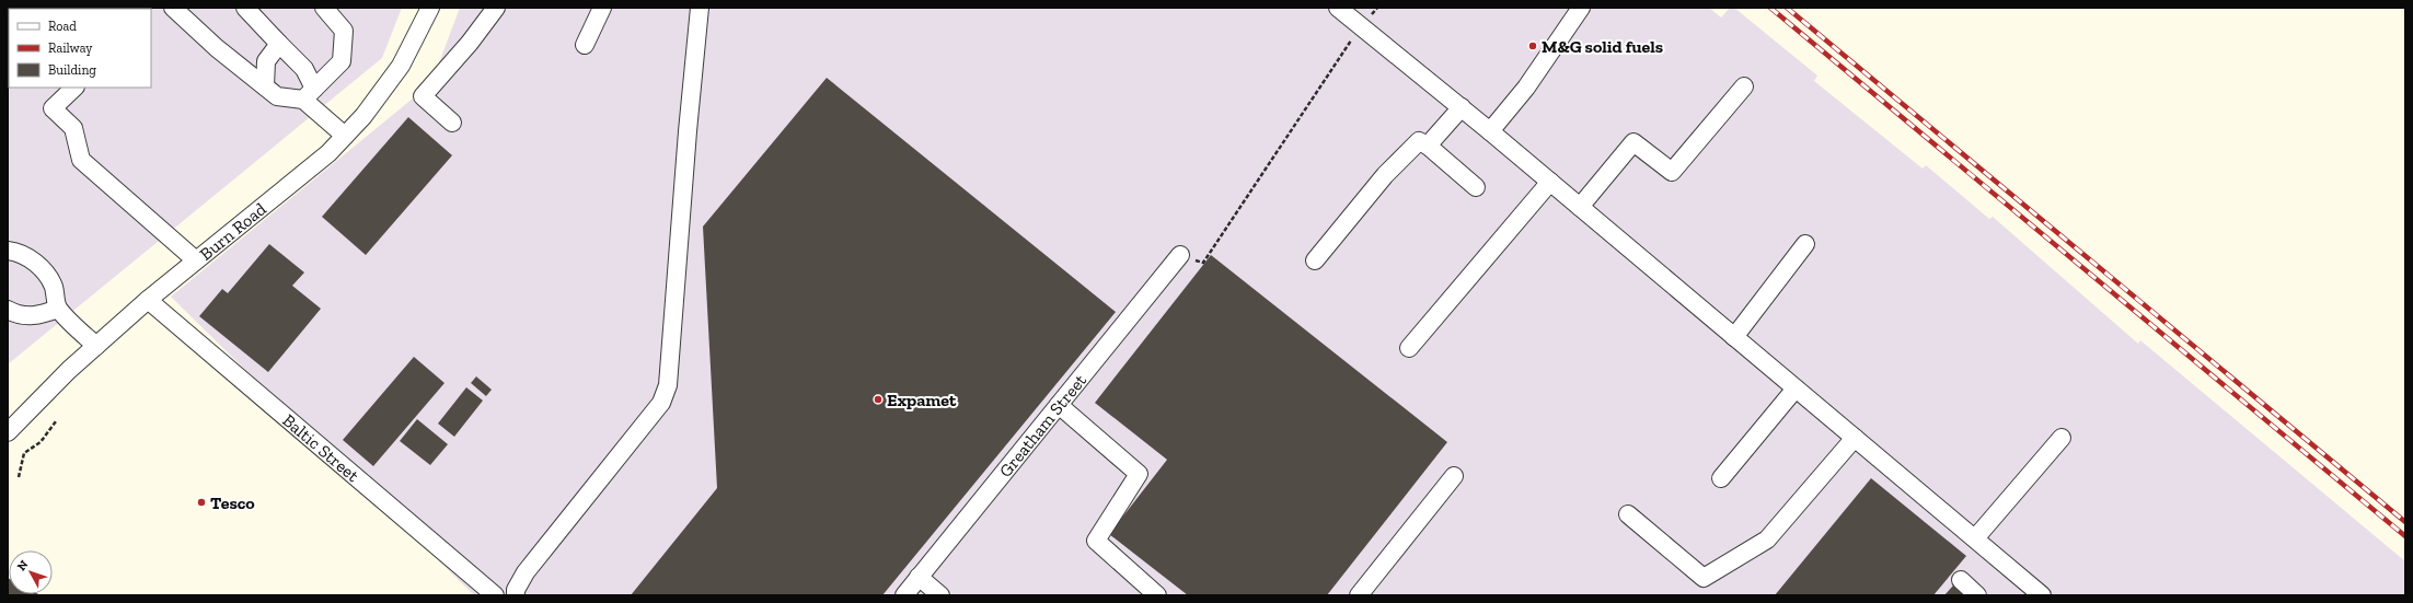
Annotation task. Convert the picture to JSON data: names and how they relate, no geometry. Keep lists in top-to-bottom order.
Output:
{
  "streets": {
    "street": ["Burn Road", "Greatham Street", "Baltic Street"]
  },
  "crossings": [
    ["Burn Road", "Baltic Street"]
  ],
  "places": ["M&G solid fuels", "Expamet", "Tesco"],
  "legend": ["Road", "Railway", "Building"],
  "north": "top left"
}
